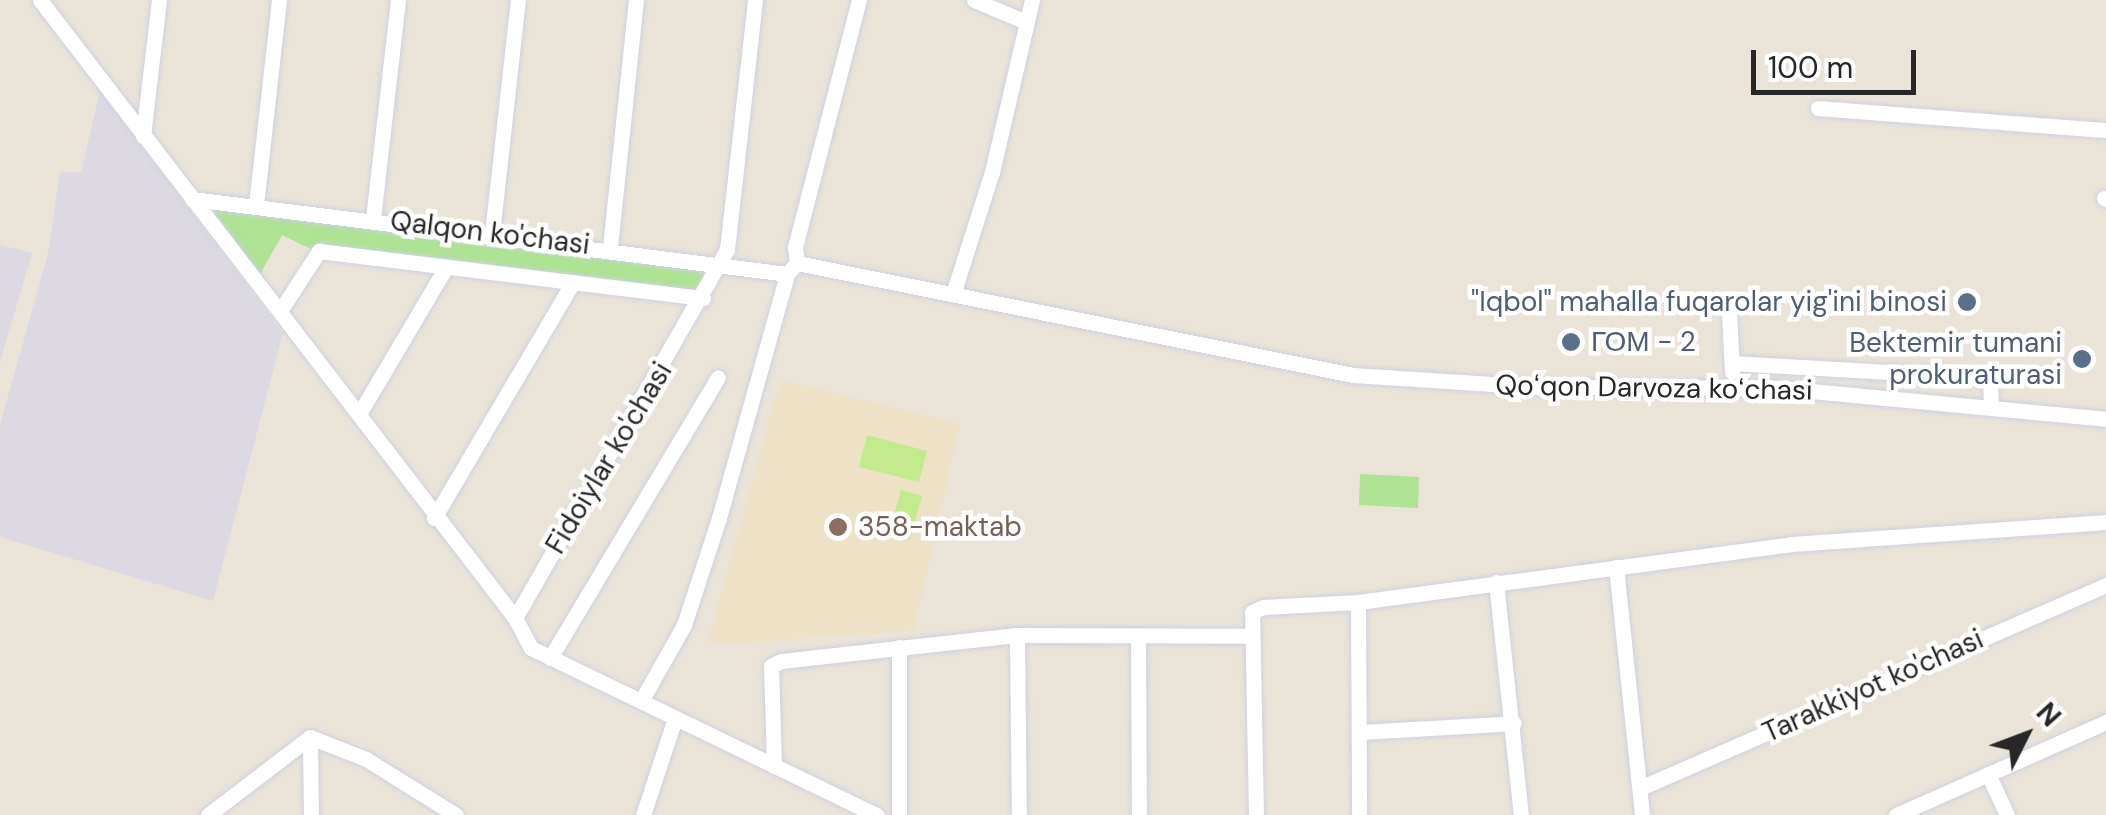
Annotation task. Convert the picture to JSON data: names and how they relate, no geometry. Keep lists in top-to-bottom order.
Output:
{
  "streets": {
    "street": [
      "Qalqon ko'chasi",
      "Qoʻqon Darvoza koʻchasi",
      "Fidoiylar ko'chasi",
      "Tarakkiyot ko'chasi"
    ]
  },
  "crossings": [
    ["Qalqon ko'chasi", "Qoʻqon Darvoza koʻchasi"],
    ["Qalqon ko'chasi", "Fidoiylar ko'chasi"]
  ],
  "places": [
    "\"Iqbol\" mahalla fuqarolar yig'ini binosi",
    "ГОМ - 2",
    "Bektemir tumani prokuraturasi",
    "358-maktab"
  ],
  "scale_bar": "100 m",
  "north": "top right"
}
